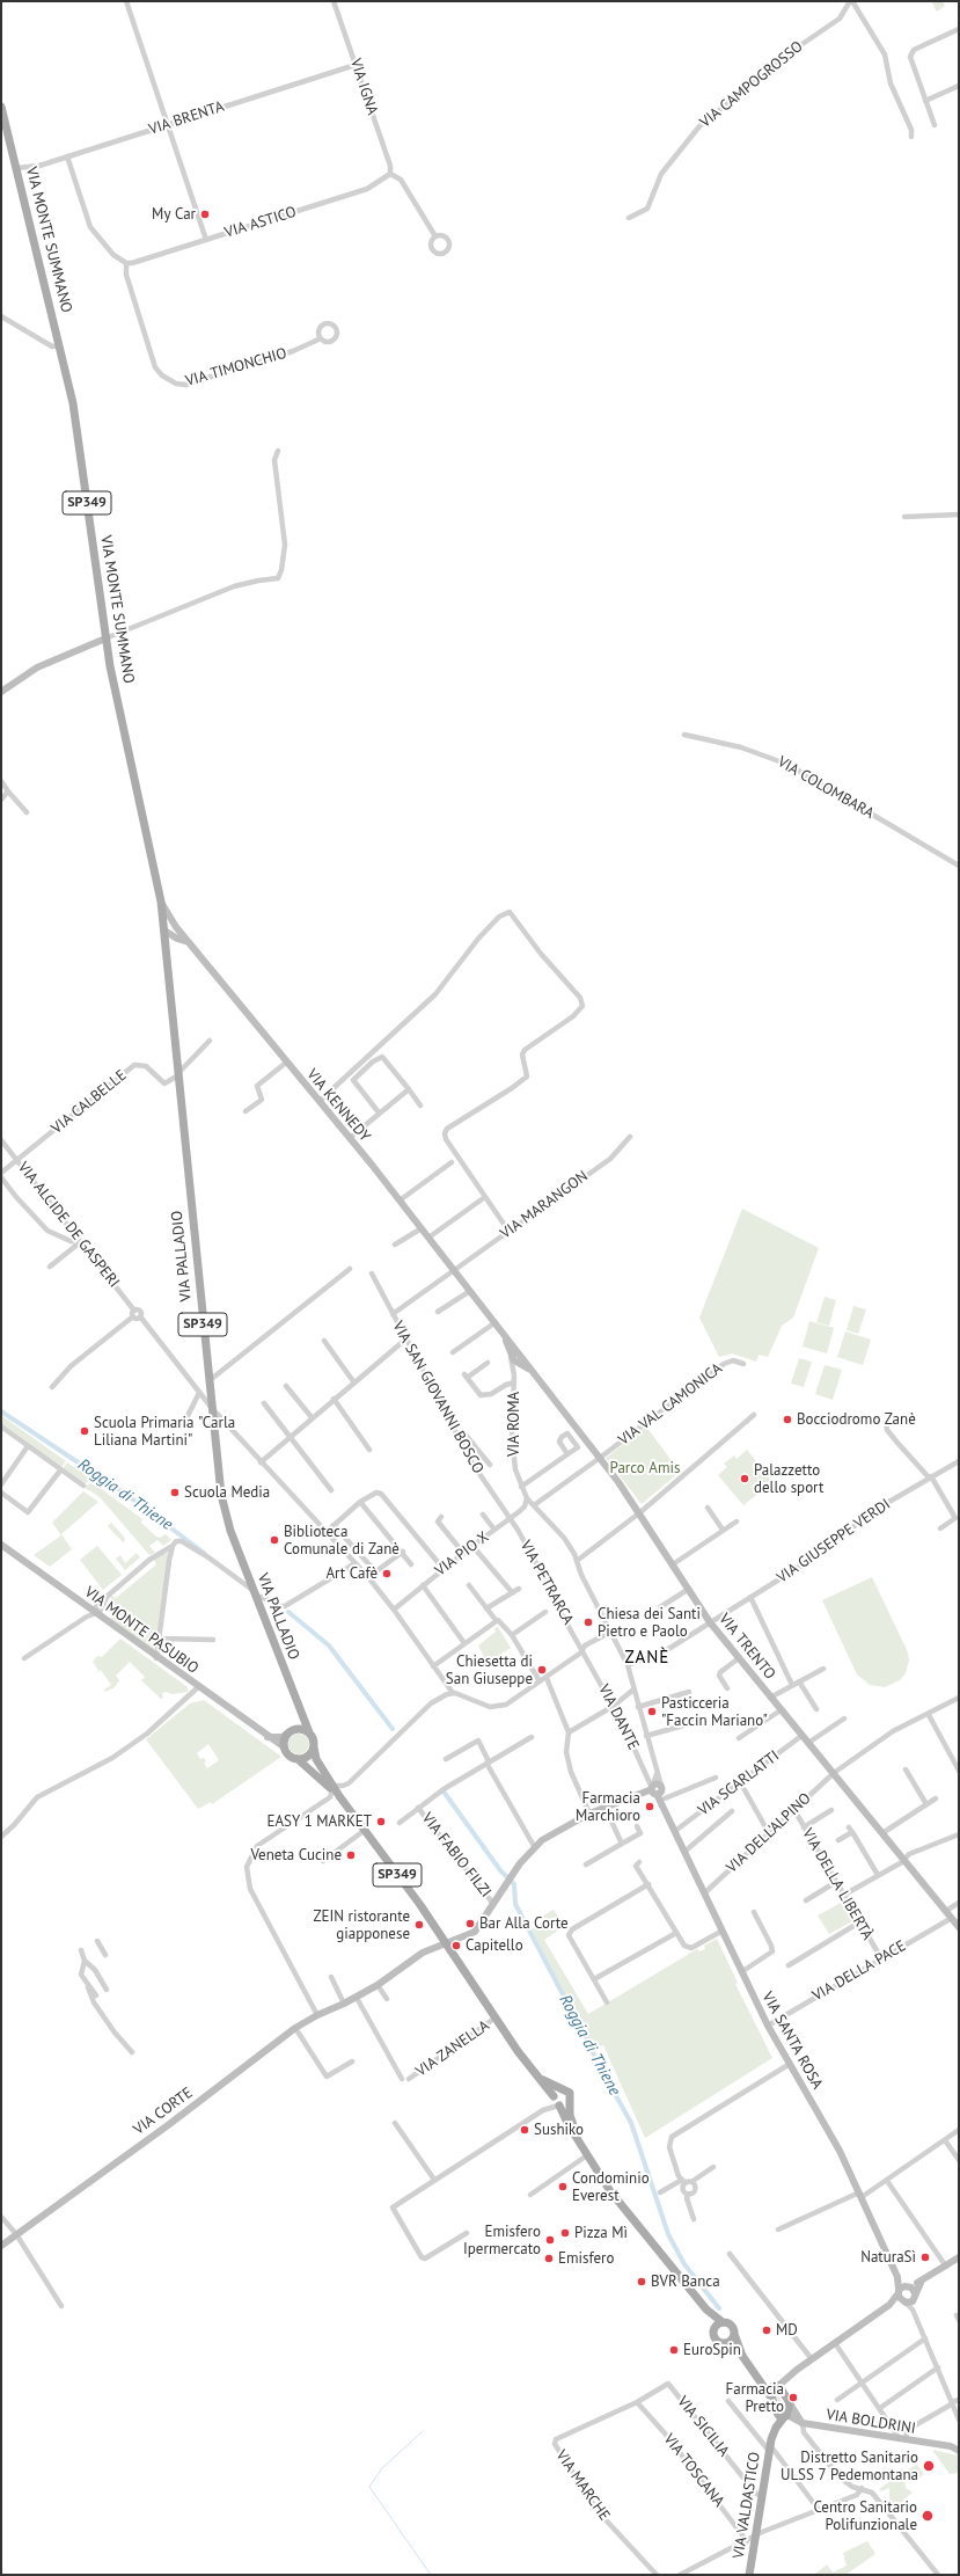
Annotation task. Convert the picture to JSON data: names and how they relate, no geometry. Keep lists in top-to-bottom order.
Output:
{
  "streets": {
    "main road": [
      "VIA MONTE SUMMANO",
      "SP349",
      "VIA PALLADIO",
      "VIA VALDASTICO"
    ],
    "street": [
      "VIA CAMPOGROSSO",
      "VIA IGNA",
      "VIA BRENTA",
      "VIA ASTICO",
      "VIA TIMONCHIO",
      "VIA COLOMBARA",
      "VIA CALBELLE",
      "VIA KENNEDY",
      "VIA MARANGON",
      "VIA ALCIDE DE GASPERI",
      "VIA SAN GIOVANNI BOSCO",
      "VIA VAL CAMONICA",
      "VIA ROMA",
      "VIA GIUSEPPE VERDI",
      "VIA PIO X",
      "VIA PETRARCA",
      "VIA MONTE PASUBIO",
      "VIA TRENTO",
      "VIA DANTE",
      "VIA SCARLATTI",
      "VIA DELL'ALPINO",
      "VIA FABIO FILZI",
      "VIA DELLA LIBERTÀ",
      "VIA DELLA PACE",
      "VIA SANTA ROSA",
      "VIA ZANELLA",
      "VIA CORTE",
      "VIA BOLDRINI",
      "VIA SICILIA",
      "VIA TOSCANA",
      "VIA MARCHE"
    ]
  },
  "crossings": [
    ["VIA IGNA", "VIA BRENTA"],
    ["VIA IGNA", "VIA ASTICO"],
    ["VIA BRENTA", "VIA MONTE SUMMANO"],
    ["VIA ASTICO", "VIA TIMONCHIO"],
    ["VIA MONTE SUMMANO", "VIA KENNEDY"],
    ["VIA MONTE SUMMANO", "VIA PALLADIO"],
    ["SP349", "VIA PALLADIO"],
    ["SP349", "VIA MONTE PASUBIO"],
    ["SP349", "VIA ZANELLA"],
    ["SP349", "VIA CORTE"],
    ["VIA CALBELLE", "VIA ALCIDE DE GASPERI"],
    ["VIA CALBELLE", "VIA PALLADIO"],
    ["VIA KENNEDY", "VIA MARANGON"],
    ["VIA KENNEDY", "VIA ROMA"],
    ["VIA KENNEDY", "VIA TRENTO"],
    ["VIA MARANGON", "VIA SAN GIOVANNI BOSCO"],
    ["VIA ALCIDE DE GASPERI", "VIA PALLADIO"],
    ["VIA ALCIDE DE GASPERI", "VIA PIO X"],
    ["VIA SAN GIOVANNI BOSCO", "VIA PIO X"],
    ["VIA SAN GIOVANNI BOSCO", "VIA PETRARCA"],
    ["VIA VAL CAMONICA", "VIA ROMA"],
    ["VIA VAL CAMONICA", "VIA TRENTO"],
    ["VIA ROMA", "VIA GIUSEPPE VERDI"],
    ["VIA ROMA", "VIA PIO X"],
    ["VIA ROMA", "VIA TRENTO"],
    ["VIA GIUSEPPE VERDI", "VIA TRENTO"],
    ["VIA PIO X", "VIA PETRARCA"],
    ["VIA PETRARCA", "VIA DANTE"],
    ["VIA TRENTO", "VIA SCARLATTI"],
    ["VIA TRENTO", "VIA DELL'ALPINO"],
    ["VIA TRENTO", "VIA DELLA PACE"],
    ["VIA DANTE", "VIA SANTA ROSA"],
    ["VIA SCARLATTI", "VIA SANTA ROSA"],
    ["VIA DELL'ALPINO", "VIA DELLA LIBERTÀ"],
    ["VIA DELL'ALPINO", "VIA SANTA ROSA"],
    ["VIA FABIO FILZI", "VIA CORTE"],
    ["VIA DELLA LIBERTÀ", "VIA DELLA PACE"],
    ["VIA DELLA PACE", "VIA SANTA ROSA"],
    ["VIA BOLDRINI", "VIA VALDASTICO"],
    ["VIA SICILIA", "VIA TOSCANA"],
    ["VIA SICILIA", "VIA MARCHE"],
    ["VIA SICILIA", "VIA VALDASTICO"],
    ["VIA TOSCANA", "VIA MARCHE"]
  ],
  "districts": ["ZANÈ"],
  "water": ["Roggia di Thiene"],
  "parks": ["Parco Amis"],
  "places": [
    "My Car",
    "Bocciodromo Zanè",
    "Scuola Primaria \"Carla Liliana Martini\"",
    "Palazzetto dello sport",
    "Scuola Media",
    "Biblioteca Comunale di Zanè",
    "Art Cafè",
    "Chiesa dei Santi Pietro e Paolo",
    "Chiesetta di San Giuseppe",
    "Pasticceria \"Faccin Mariano\"",
    "Farmacia Marchioro",
    "EASY 1 MARKET",
    "Veneta Cucine",
    "Bar Alla Corte",
    "ZEIN ristorante giapponese",
    "Capitello",
    "Sushiko",
    "Condominio Everest",
    "Pizza Mì",
    "Emisfero Ipermercato",
    "NaturaSì",
    "Emisfero",
    "BVR Banca",
    "MD",
    "EuroSpin",
    "Farmacia Pretto",
    "Distretto Sanitario ULSS 7 Pedemontana",
    "Centro Sanitario Polifunzionale"
  ]
}
